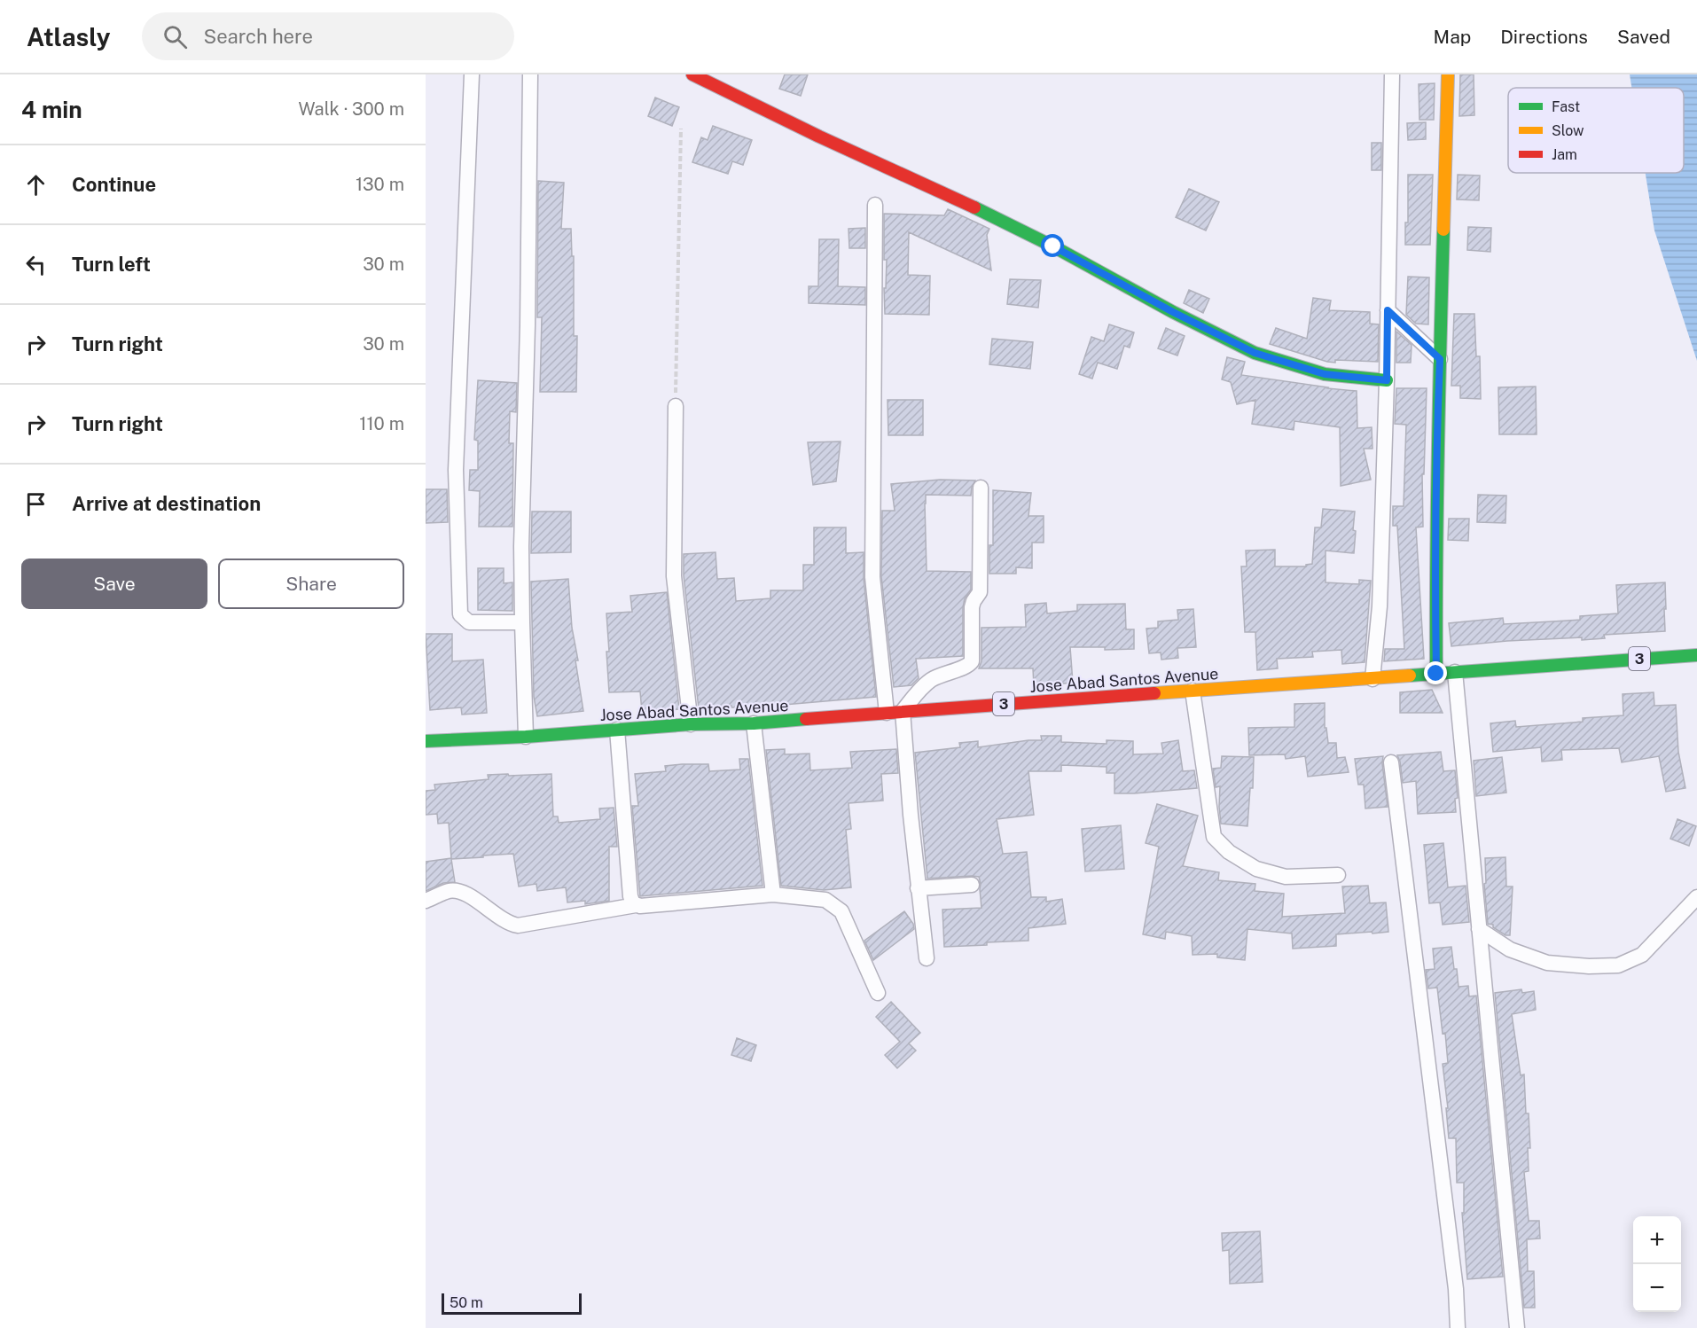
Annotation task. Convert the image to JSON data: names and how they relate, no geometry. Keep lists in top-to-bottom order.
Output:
{
  "streets": {
    "main road": ["3", "Jose Abad Santos Avenue"]
  },
  "legend": ["Fast", "Slow", "Jam"],
  "scale_bar": "50 m",
  "page": {
    "header": "Atlasly",
    "search": "Search here",
    "nav": ["Map", "Directions", "Saved"],
    "heading": ["4 min", "Walk · 300 m"],
    "list": [
      ["Continue", "130 m"],
      ["Turn left", "30 m"],
      ["Turn right", "30 m"],
      ["Turn right", "110 m"],
      "Arrive at destination"
    ],
    "buttons": ["Save", "Share"],
    "map_buttons": ["+", "−"],
    "scale": "50 m"
  }
}
